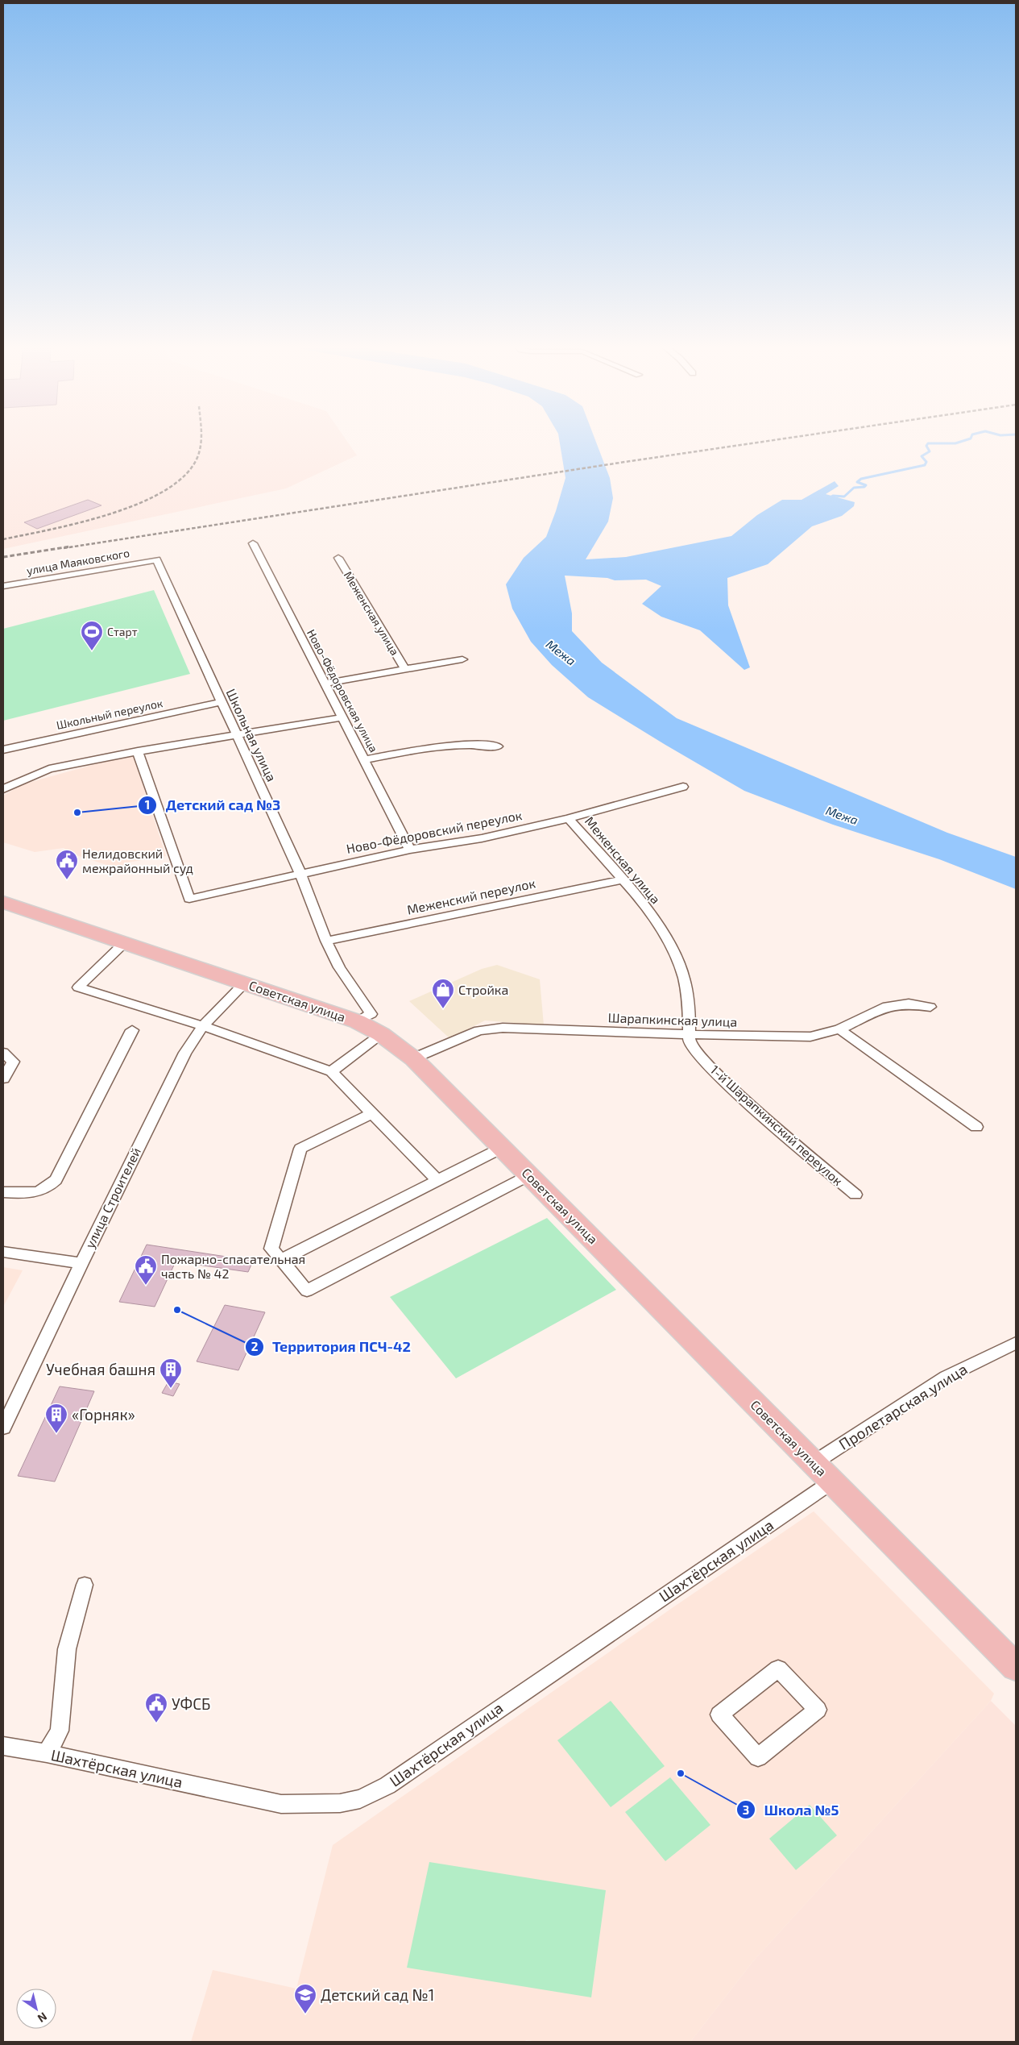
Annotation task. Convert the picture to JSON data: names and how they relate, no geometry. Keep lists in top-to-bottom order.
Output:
{
  "streets": {
    "main road": ["Советская улица"],
    "street": [
      "улица Маяковского",
      "Меженская улица",
      "Ново-Фёдоровская улица",
      "Школьный переулок",
      "Школьная улица",
      "Ново-Фёдоровский переулок",
      "Меженский переулок",
      "Шарапкинская улица",
      "1-й Шарапкинский переулок",
      "улица Строителей",
      "Пролетарская улица",
      "Шахтёрская улица"
    ]
  },
  "crossings": [
    ["улица Маяковского", "Школьная улица"],
    ["Меженская улица", "Ново-Фёдоровский переулок"],
    ["Меженская улица", "Меженский переулок"],
    ["Меженская улица", "Шарапкинская улица"],
    ["Меженская улица", "1-й Шарапкинский переулок"],
    ["Ново-Фёдоровская улица", "Ново-Фёдоровский переулок"],
    ["Школьный переулок", "Школьная улица"],
    ["Школьная улица", "Ново-Фёдоровский переулок"],
    ["Школьная улица", "Меженский переулок"],
    ["Школьная улица", "Советская улица"],
    ["Советская улица", "Шарапкинская улица"],
    ["Советская улица", "улица Строителей"],
    ["Советская улица", "Пролетарская улица"],
    ["Советская улица", "Шахтёрская улица"],
    ["Шарапкинская улица", "1-й Шарапкинский переулок"]
  ],
  "water": ["Межа"],
  "places": {
    "sports": ["Старт"],
    "other": ["Детский сад №3", "Территория ПСЧ-42", "Школа №5"],
    "public building": ["Нелидовский межрайонный суд", "Пожарно-спасательная часть № 42", "УФСБ"],
    "shop": ["Стройка"],
    "building": ["Учебная башня", "«Горняк»"],
    "school or university": ["Детский сад №1"]
  },
  "north": "bottom right"
}
